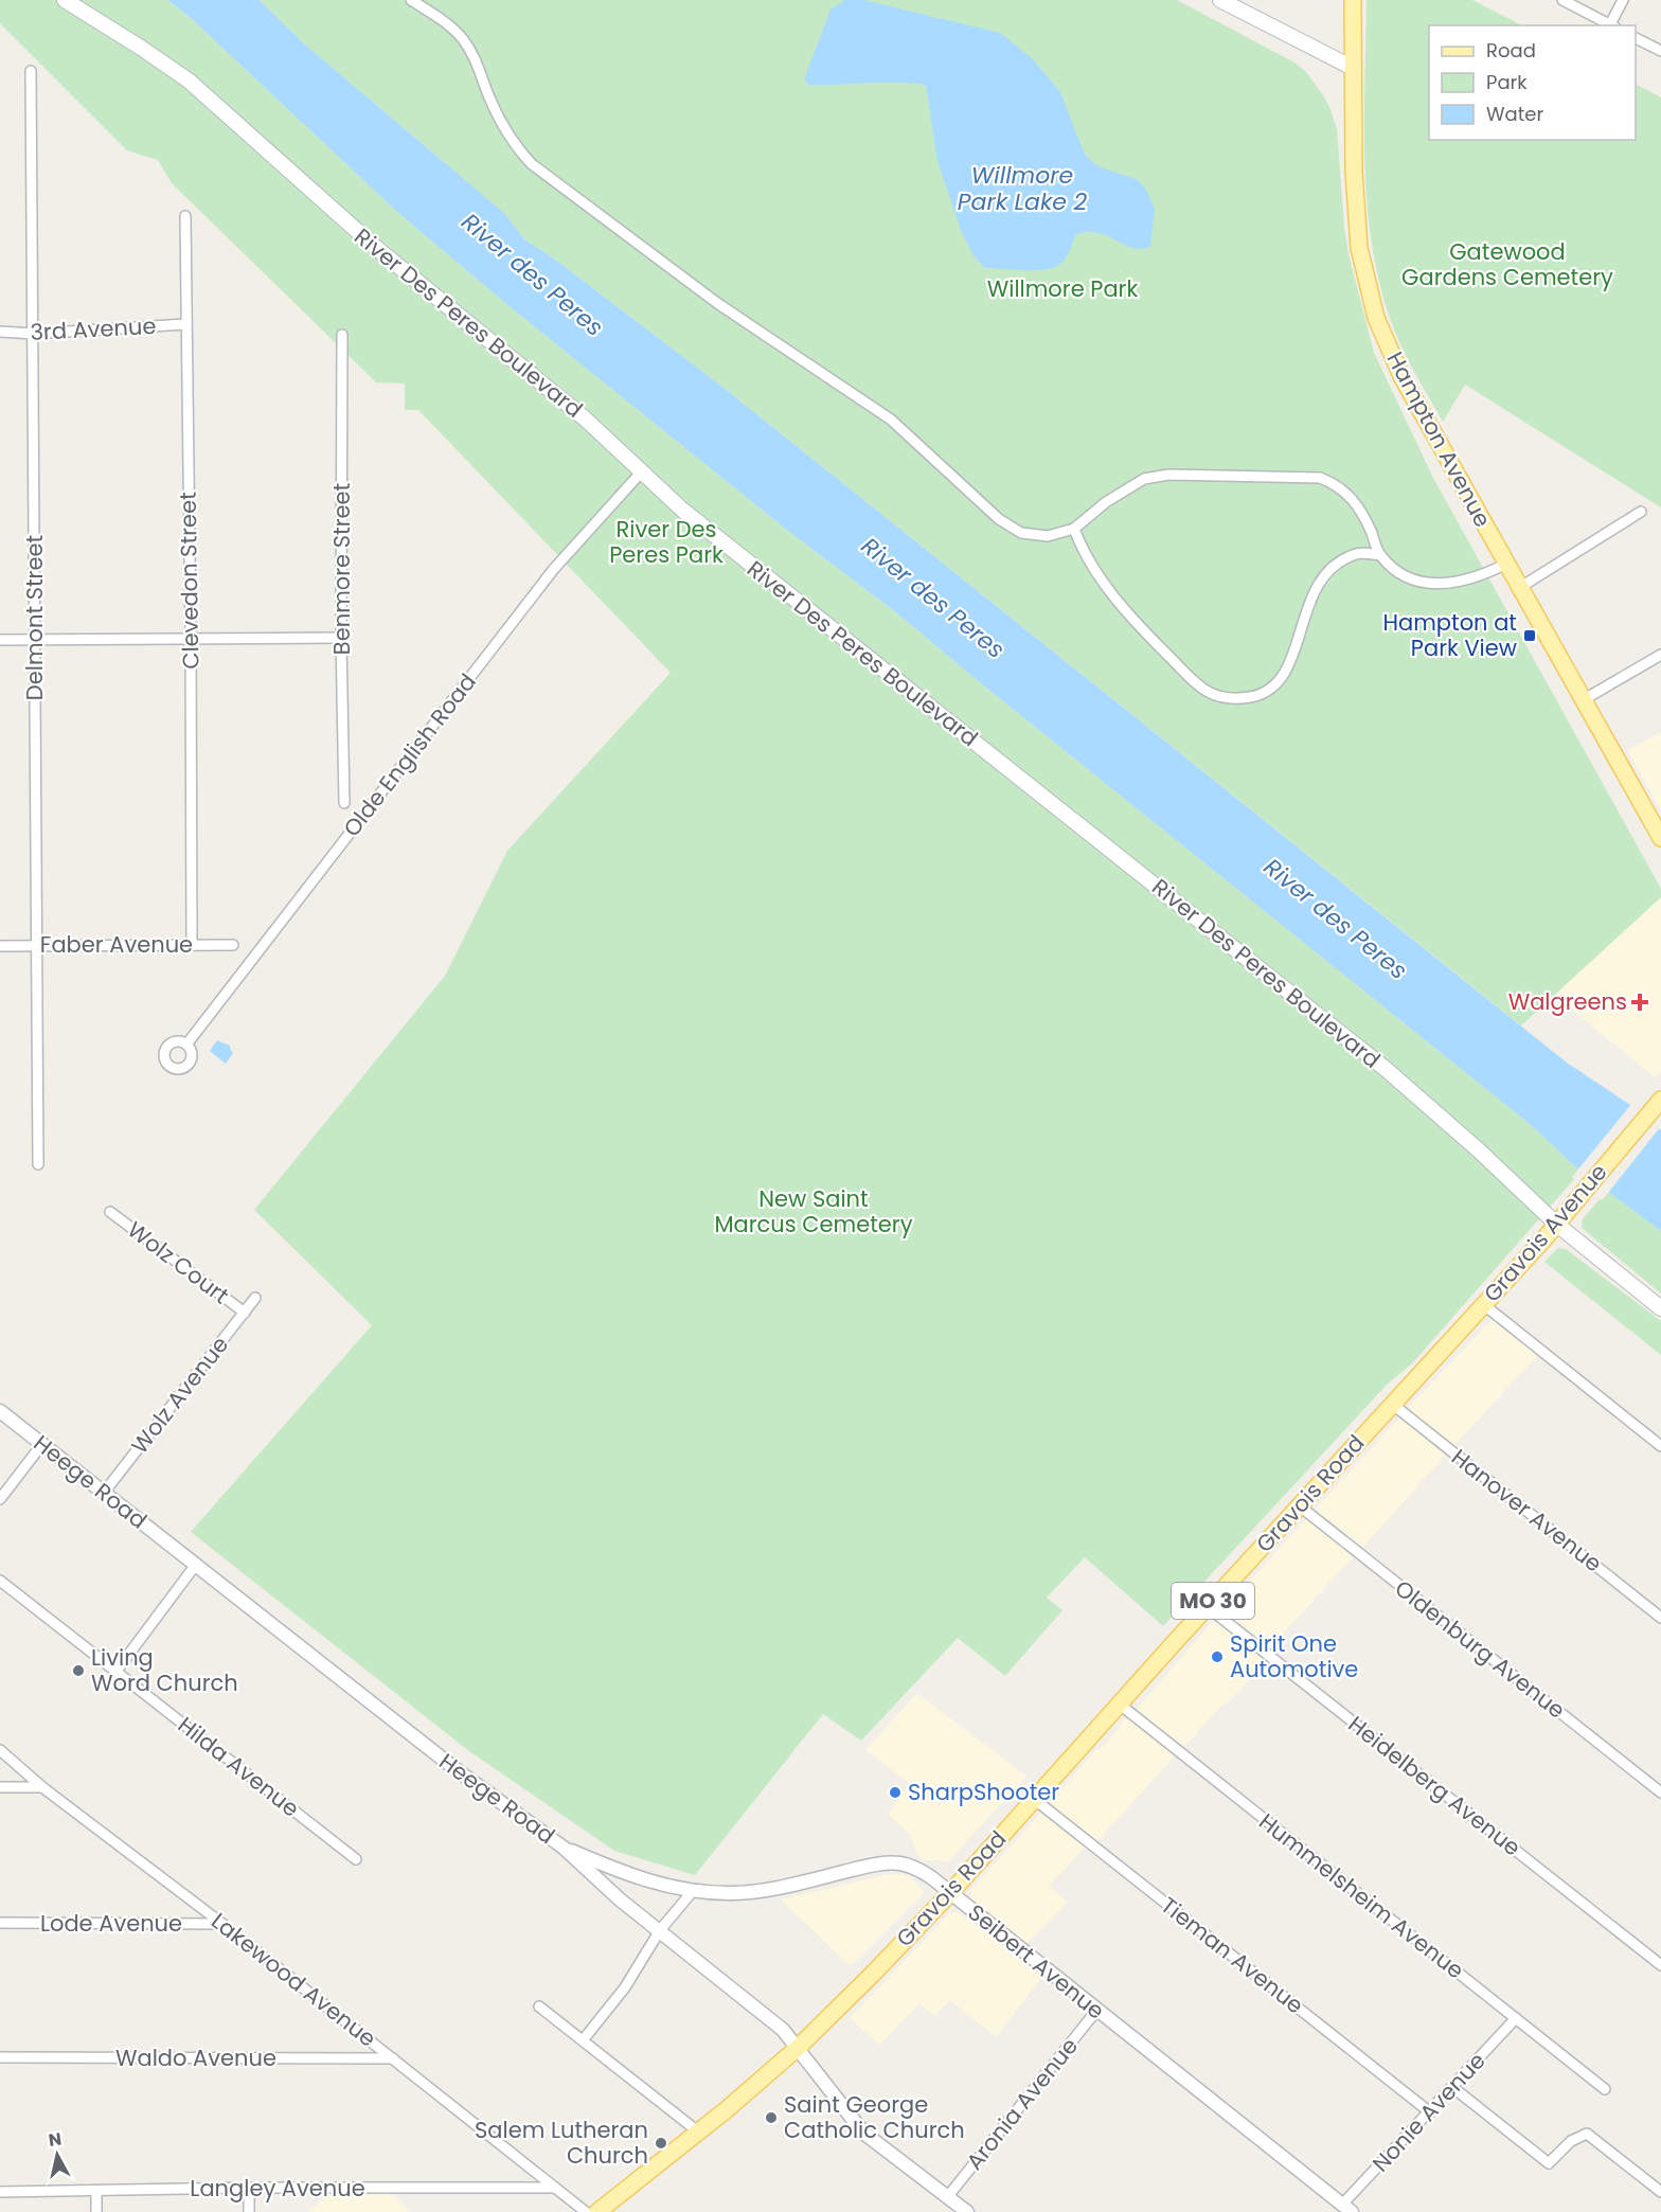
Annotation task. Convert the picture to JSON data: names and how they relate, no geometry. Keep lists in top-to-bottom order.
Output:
{
  "streets": {
    "main road": [
      "River Des Peres Boulevard",
      "Hampton Avenue",
      "Gravois Avenue",
      "Gravois Road",
      "MO 30"
    ],
    "street": [
      "3rd Avenue",
      "Benmore Street",
      "Clevedon Street",
      "Delmont Street",
      "Olde English Road",
      "Faber Avenue",
      "Wolz Court",
      "Wolz Avenue",
      "Heege Road",
      "Hanover Avenue",
      "Oldenburg Avenue",
      "Hilda Avenue",
      "Heidelberg Avenue",
      "Hummelsheim Avenue",
      "Lode Avenue",
      "Tieman Avenue",
      "Seibert Avenue",
      "Lakewood Avenue",
      "Waldo Avenue",
      "Aronia Avenue",
      "Nonie Avenue",
      "Langley Avenue"
    ]
  },
  "crossings": [
    ["River Des Peres Boulevard", "Olde English Road"],
    ["River Des Peres Boulevard", "Gravois Avenue"],
    ["3rd Avenue", "Clevedon Street"],
    ["3rd Avenue", "Delmont Street"],
    ["Clevedon Street", "Faber Avenue"],
    ["Delmont Street", "Faber Avenue"],
    ["Gravois Avenue", "Gravois Road"],
    ["Wolz Court", "Wolz Avenue"],
    ["Wolz Avenue", "Heege Road"],
    ["Heege Road", "Gravois Road"],
    ["Heege Road", "Seibert Avenue"],
    ["Heege Road", "Aronia Avenue"],
    ["Gravois Road", "Hanover Avenue"],
    ["Gravois Road", "Oldenburg Avenue"],
    ["Gravois Road", "Heidelberg Avenue"],
    ["Gravois Road", "Hummelsheim Avenue"],
    ["Gravois Road", "Tieman Avenue"],
    ["Gravois Road", "Seibert Avenue"],
    ["Hummelsheim Avenue", "Nonie Avenue"],
    ["Lode Avenue", "Lakewood Avenue"],
    ["Tieman Avenue", "Nonie Avenue"],
    ["Seibert Avenue", "Aronia Avenue"],
    ["Seibert Avenue", "Nonie Avenue"],
    ["Lakewood Avenue", "Waldo Avenue"],
    ["Lakewood Avenue", "Langley Avenue"]
  ],
  "water": ["Willmore Park Lake 2", "River des Peres"],
  "parks": [
    "Gatewood Gardens Cemetery",
    "Willmore Park",
    "River Des Peres Park",
    "New Saint Marcus Cemetery"
  ],
  "places": {
    "transit": ["Hampton at Park View"],
    "health": ["Walgreens"],
    "other": [
      "Spirit One Automotive",
      "Living Word Church",
      "SharpShooter",
      "Saint George Catholic Church",
      "Salem Lutheran Church"
    ]
  },
  "legend": ["Road", "Park", "Water"],
  "north": "top"
}
